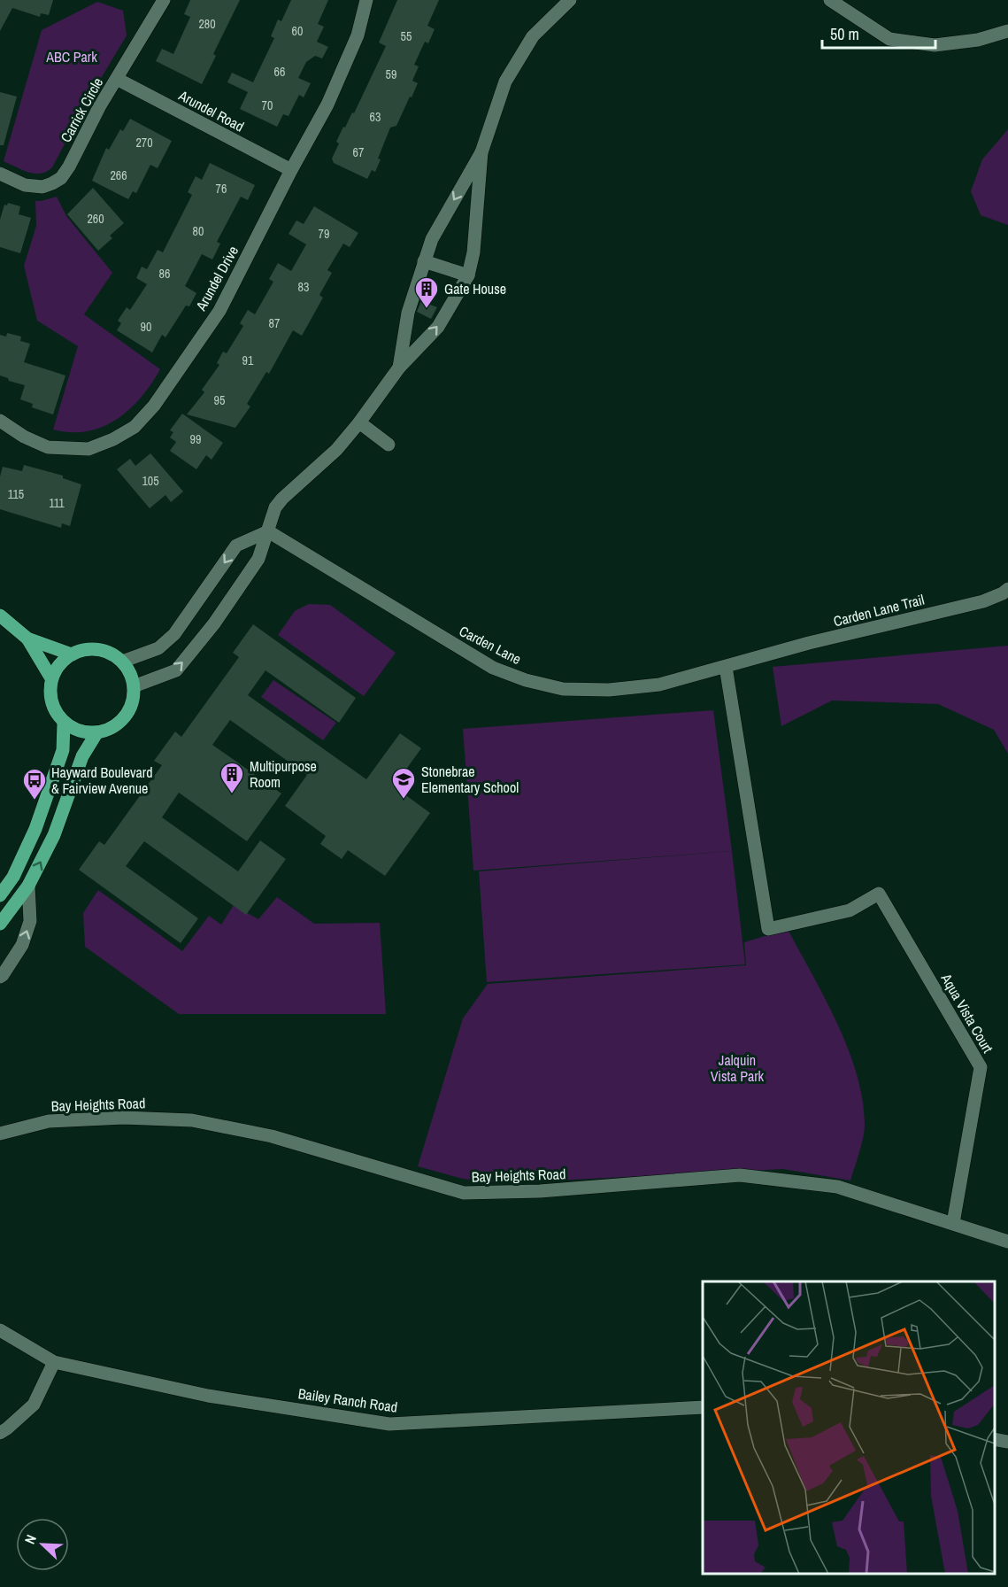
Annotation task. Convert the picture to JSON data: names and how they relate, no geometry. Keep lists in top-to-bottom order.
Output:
{
  "streets": {
    "street": [
      "Carrick Circle",
      "Arundel Road",
      "Arundel Drive",
      "Carden Lane Trail",
      "Carden Lane",
      "Aqua Vista Court",
      "Bay Heights Road",
      "Bailey Ranch Road"
    ]
  },
  "crossings": [
    ["Carrick Circle", "Arundel Road"],
    ["Arundel Road", "Arundel Drive"],
    ["Carden Lane Trail", "Carden Lane"],
    ["Carden Lane", "Aqua Vista Court"],
    ["Aqua Vista Court", "Bay Heights Road"]
  ],
  "parks": ["ABC Park", "Jalquin Vista Park"],
  "places": {
    "building": ["Gate House", "Multipurpose Room"],
    "school or university": ["Stonebrae Elementary School"],
    "bus stop": ["Hayward Boulevard & Fairview Avenue"]
  },
  "house_numbers": [
    "280",
    "60",
    "55",
    "66",
    "59",
    "70",
    "63",
    "270",
    "67",
    "266",
    "76",
    "260",
    "80",
    "79",
    "86",
    "83",
    "87",
    "90",
    "91",
    "95",
    "99",
    "105",
    "115",
    "111"
  ],
  "scale_bar": "50 m",
  "north": "top left"
}
